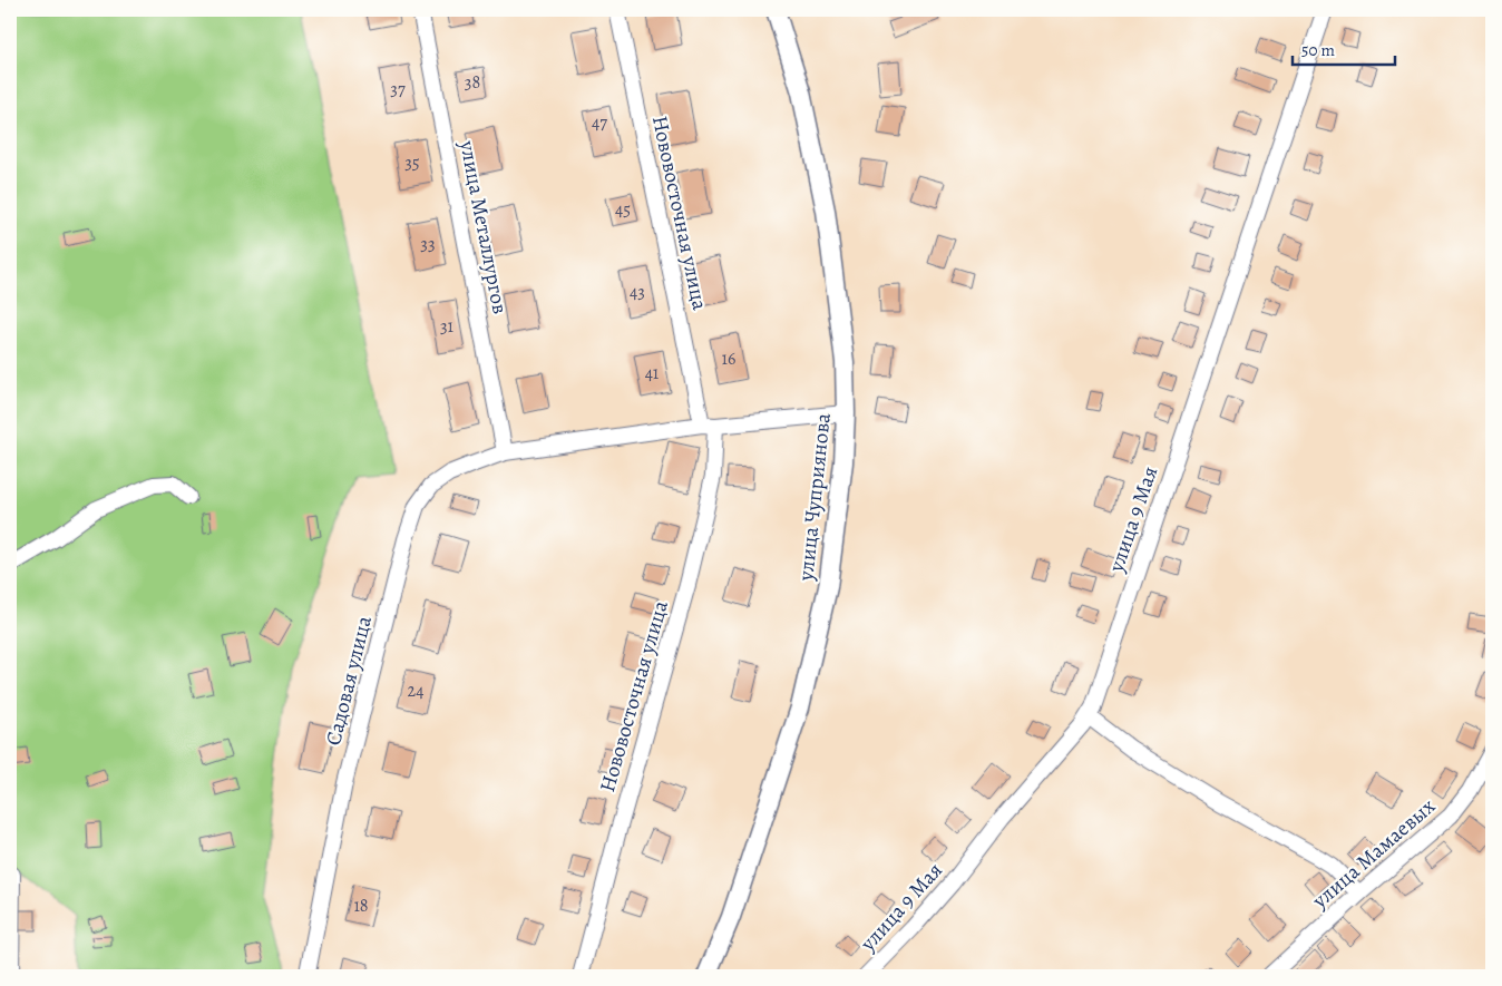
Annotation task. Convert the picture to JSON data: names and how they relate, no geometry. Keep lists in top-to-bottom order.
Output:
{
  "streets": {
    "street": [
      "Нововосточная улица",
      "улица Металлургов",
      "улица Чуприянова",
      "улица 9 Мая",
      "Садовая улица",
      "улица Мамаевых"
    ]
  },
  "crossings": [
    ["Нововосточная улица", "Садовая улица"],
    ["улица Металлургов", "Садовая улица"],
    ["улица Чуприянова", "Садовая улица"]
  ],
  "house_numbers": [
    "38",
    "37",
    "47",
    "35",
    "45",
    "33",
    "43",
    "31",
    "16",
    "41",
    "24",
    "18"
  ],
  "scale_bar": "50 m"
}
